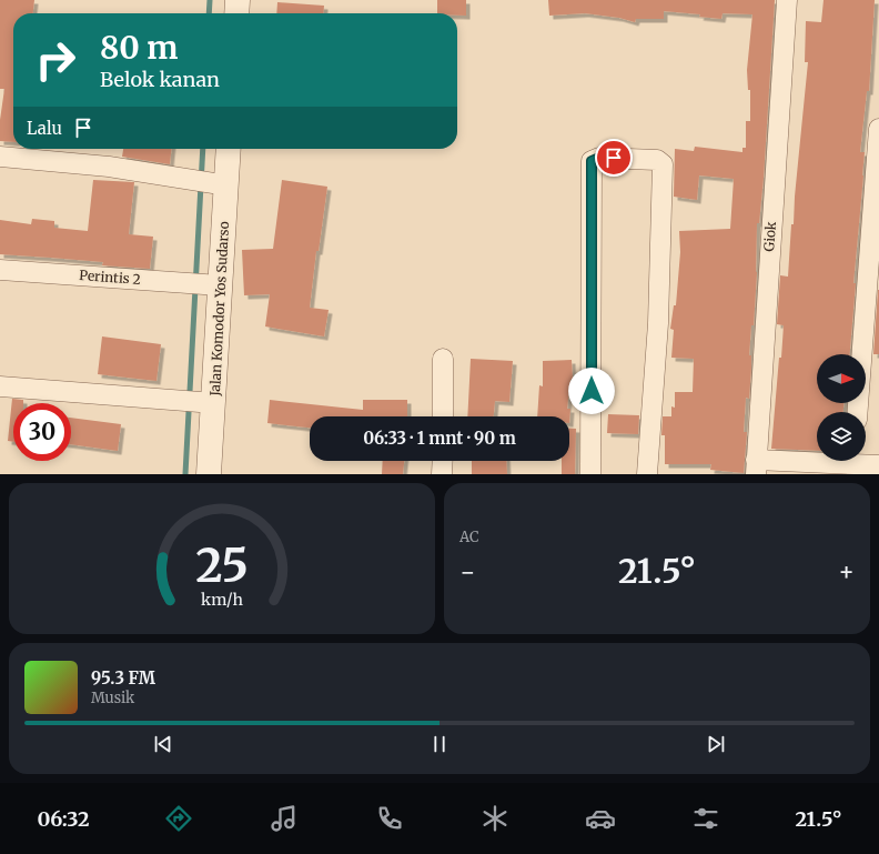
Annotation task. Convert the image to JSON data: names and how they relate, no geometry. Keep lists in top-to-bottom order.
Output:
{
  "streets": {
    "street": ["Giok", "Perintis 2", "Jalan Komodor Yos Sudarso"]
  },
  "crossings": [
    ["Perintis 2", "Jalan Komodor Yos Sudarso"]
  ],
  "north": "right",
  "page": {
    "turn": ["80 m", "Belok kanan"],
    "then": "Lalu",
    "limit": "30",
    "trip": "06:33 · 1 mnt · 90 m",
    "tile": "AC",
    "heat": ["−", "21.5°", "+"],
    "song": ["95.3 FM", "Musik"],
    "tabs": ["06:32", "21.5°"],
    "gauge": ["25", "km/h"]
  }
}
